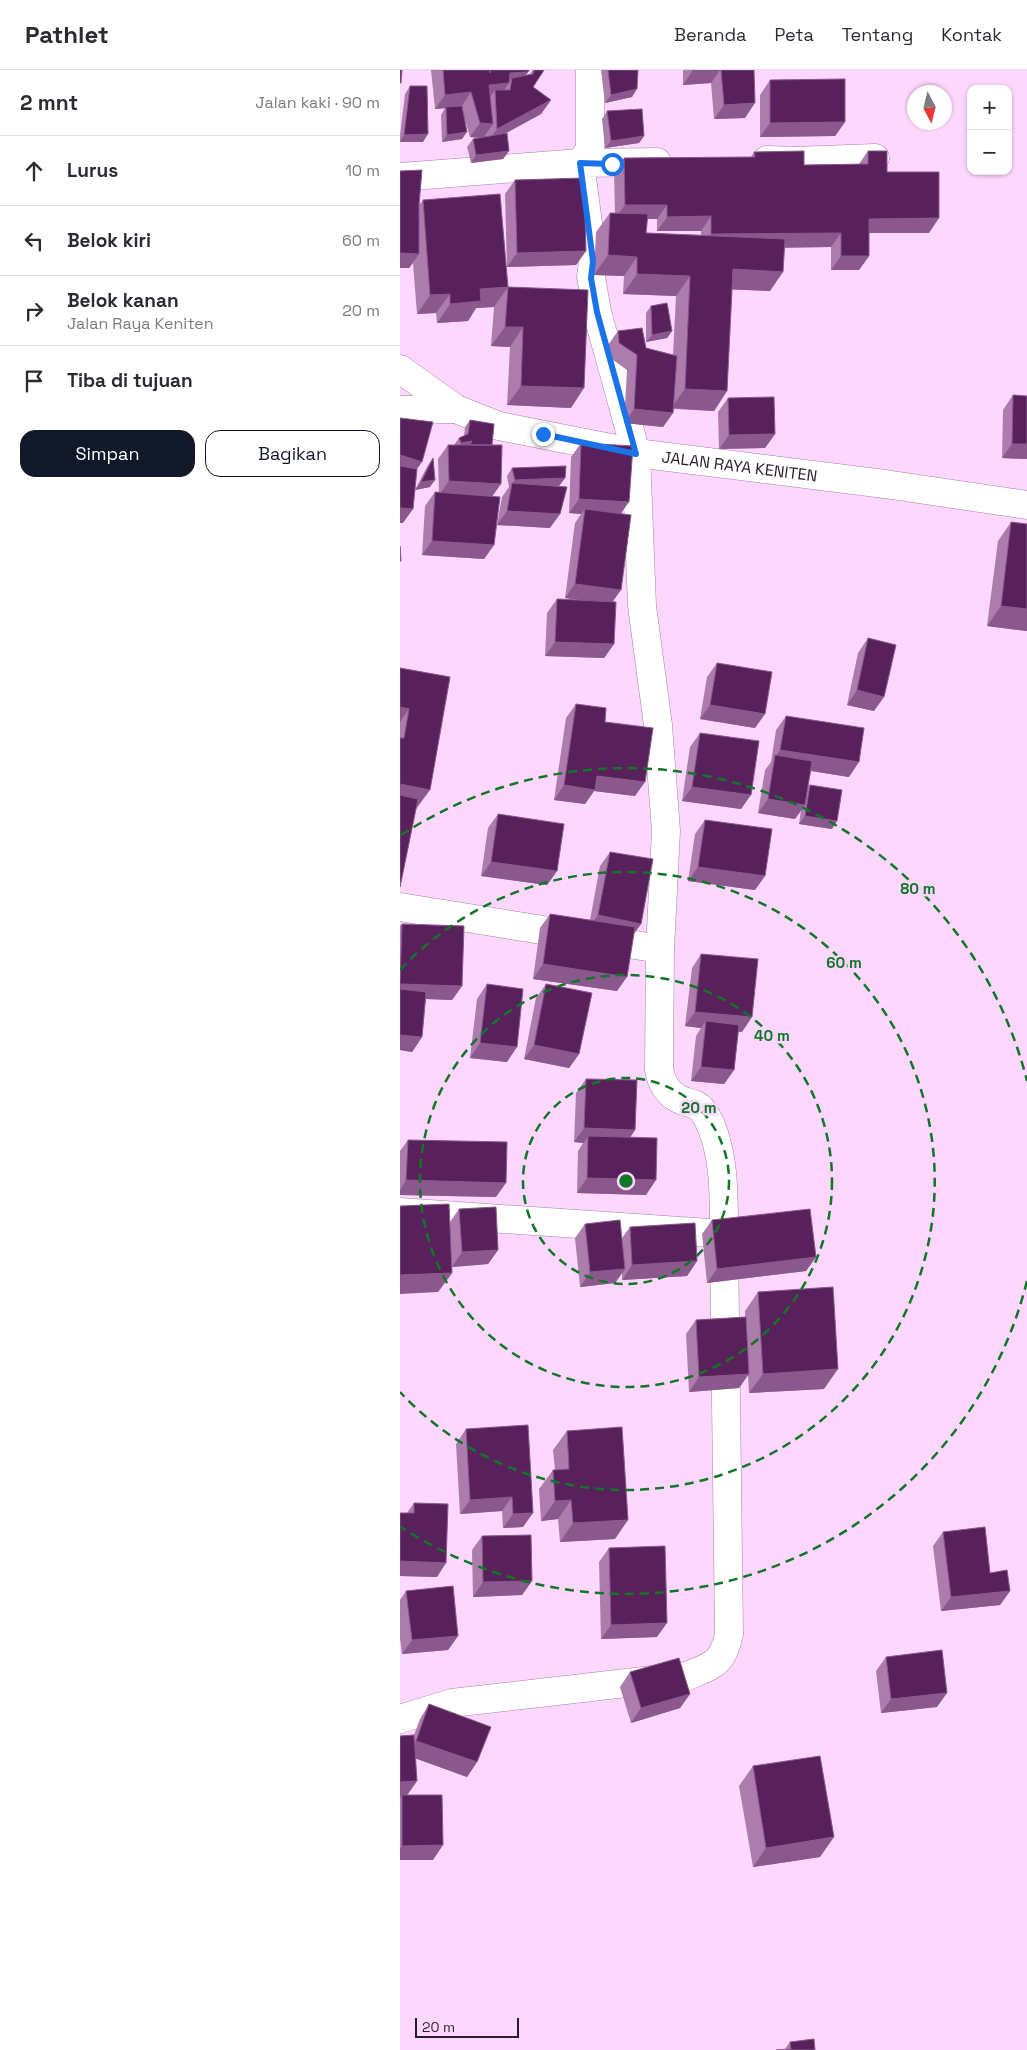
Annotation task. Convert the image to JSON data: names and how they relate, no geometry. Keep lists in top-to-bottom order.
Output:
{
  "streets": {
    "street": ["JALAN RAYA KENITEN"]
  },
  "scale_bar": "20 m",
  "north": "bottom",
  "page": {
    "header": "Pathlet",
    "nav": [
      "Beranda",
      "Peta",
      "Tentang",
      "Kontak"
    ],
    "heading": ["2 mnt", "Jalan kaki · 90 m"],
    "map_buttons": ["+", "−"],
    "list": [
      ["Lurus", "10 m"],
      ["Belok kiri", "60 m"],
      ["Belok kanan", "Jalan Raya Keniten", "20 m"],
      "Tiba di tujuan"
    ],
    "buttons": ["Simpan", "Bagikan"],
    "scale": "20 m"
  },
  "rings": [
    "80 m",
    "60 m",
    "40 m",
    "20 m"
  ]
}
